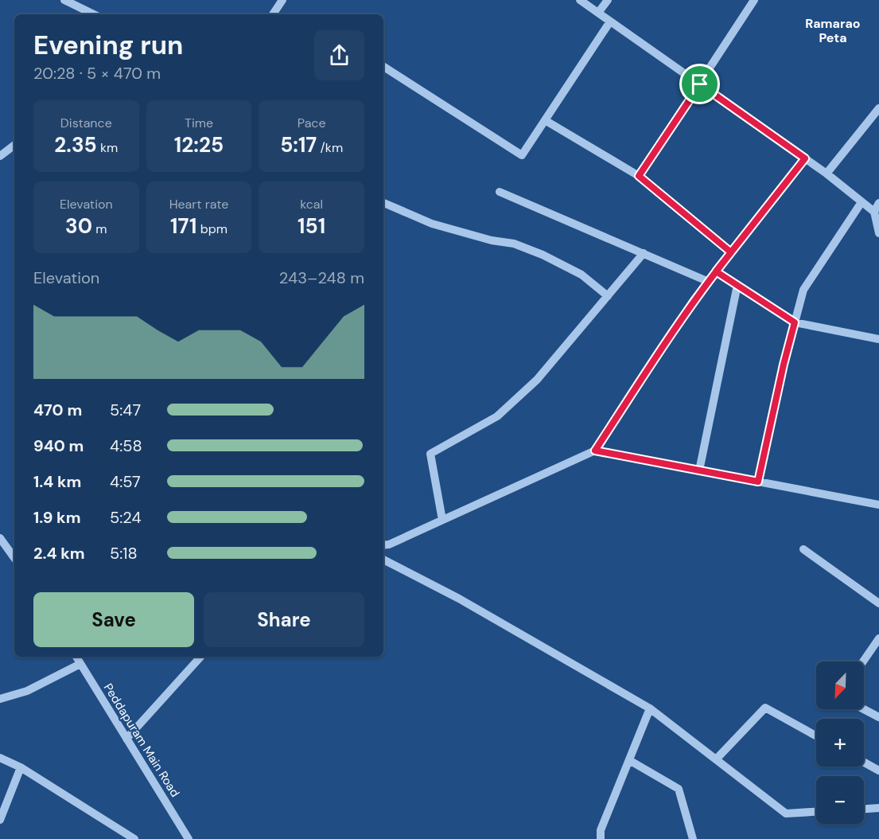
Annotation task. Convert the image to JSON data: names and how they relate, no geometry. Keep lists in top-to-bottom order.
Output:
{
  "streets": {
    "street": ["Peddapuram Main Road"]
  },
  "districts": ["Ramarao Peta"],
  "north": "bottom left",
  "page": {
    "heading": ["Evening run", "20:28 · 5 × 470 m"],
    "stats": [
      ["Distance", "2.35 km"],
      ["Time", "12:25"],
      ["Pace", "5:17 /km"],
      ["Elevation", "30 m"],
      ["Heart rate", "171 bpm"],
      ["kcal", "151"]
    ],
    "chart": ["Elevation", "243–248 m"],
    "list": [
      {
        "name": "470 m",
        "note": "5:47"
      },
      {
        "name": "940 m",
        "note": "4:58"
      },
      {
        "name": "1.4 km",
        "note": "4:57"
      },
      {
        "name": "1.9 km",
        "note": "5:24"
      },
      {
        "name": "2.4 km",
        "note": "5:18"
      }
    ],
    "buttons": ["Save", "Share"],
    "map_buttons": ["+", "−"]
  }
}
